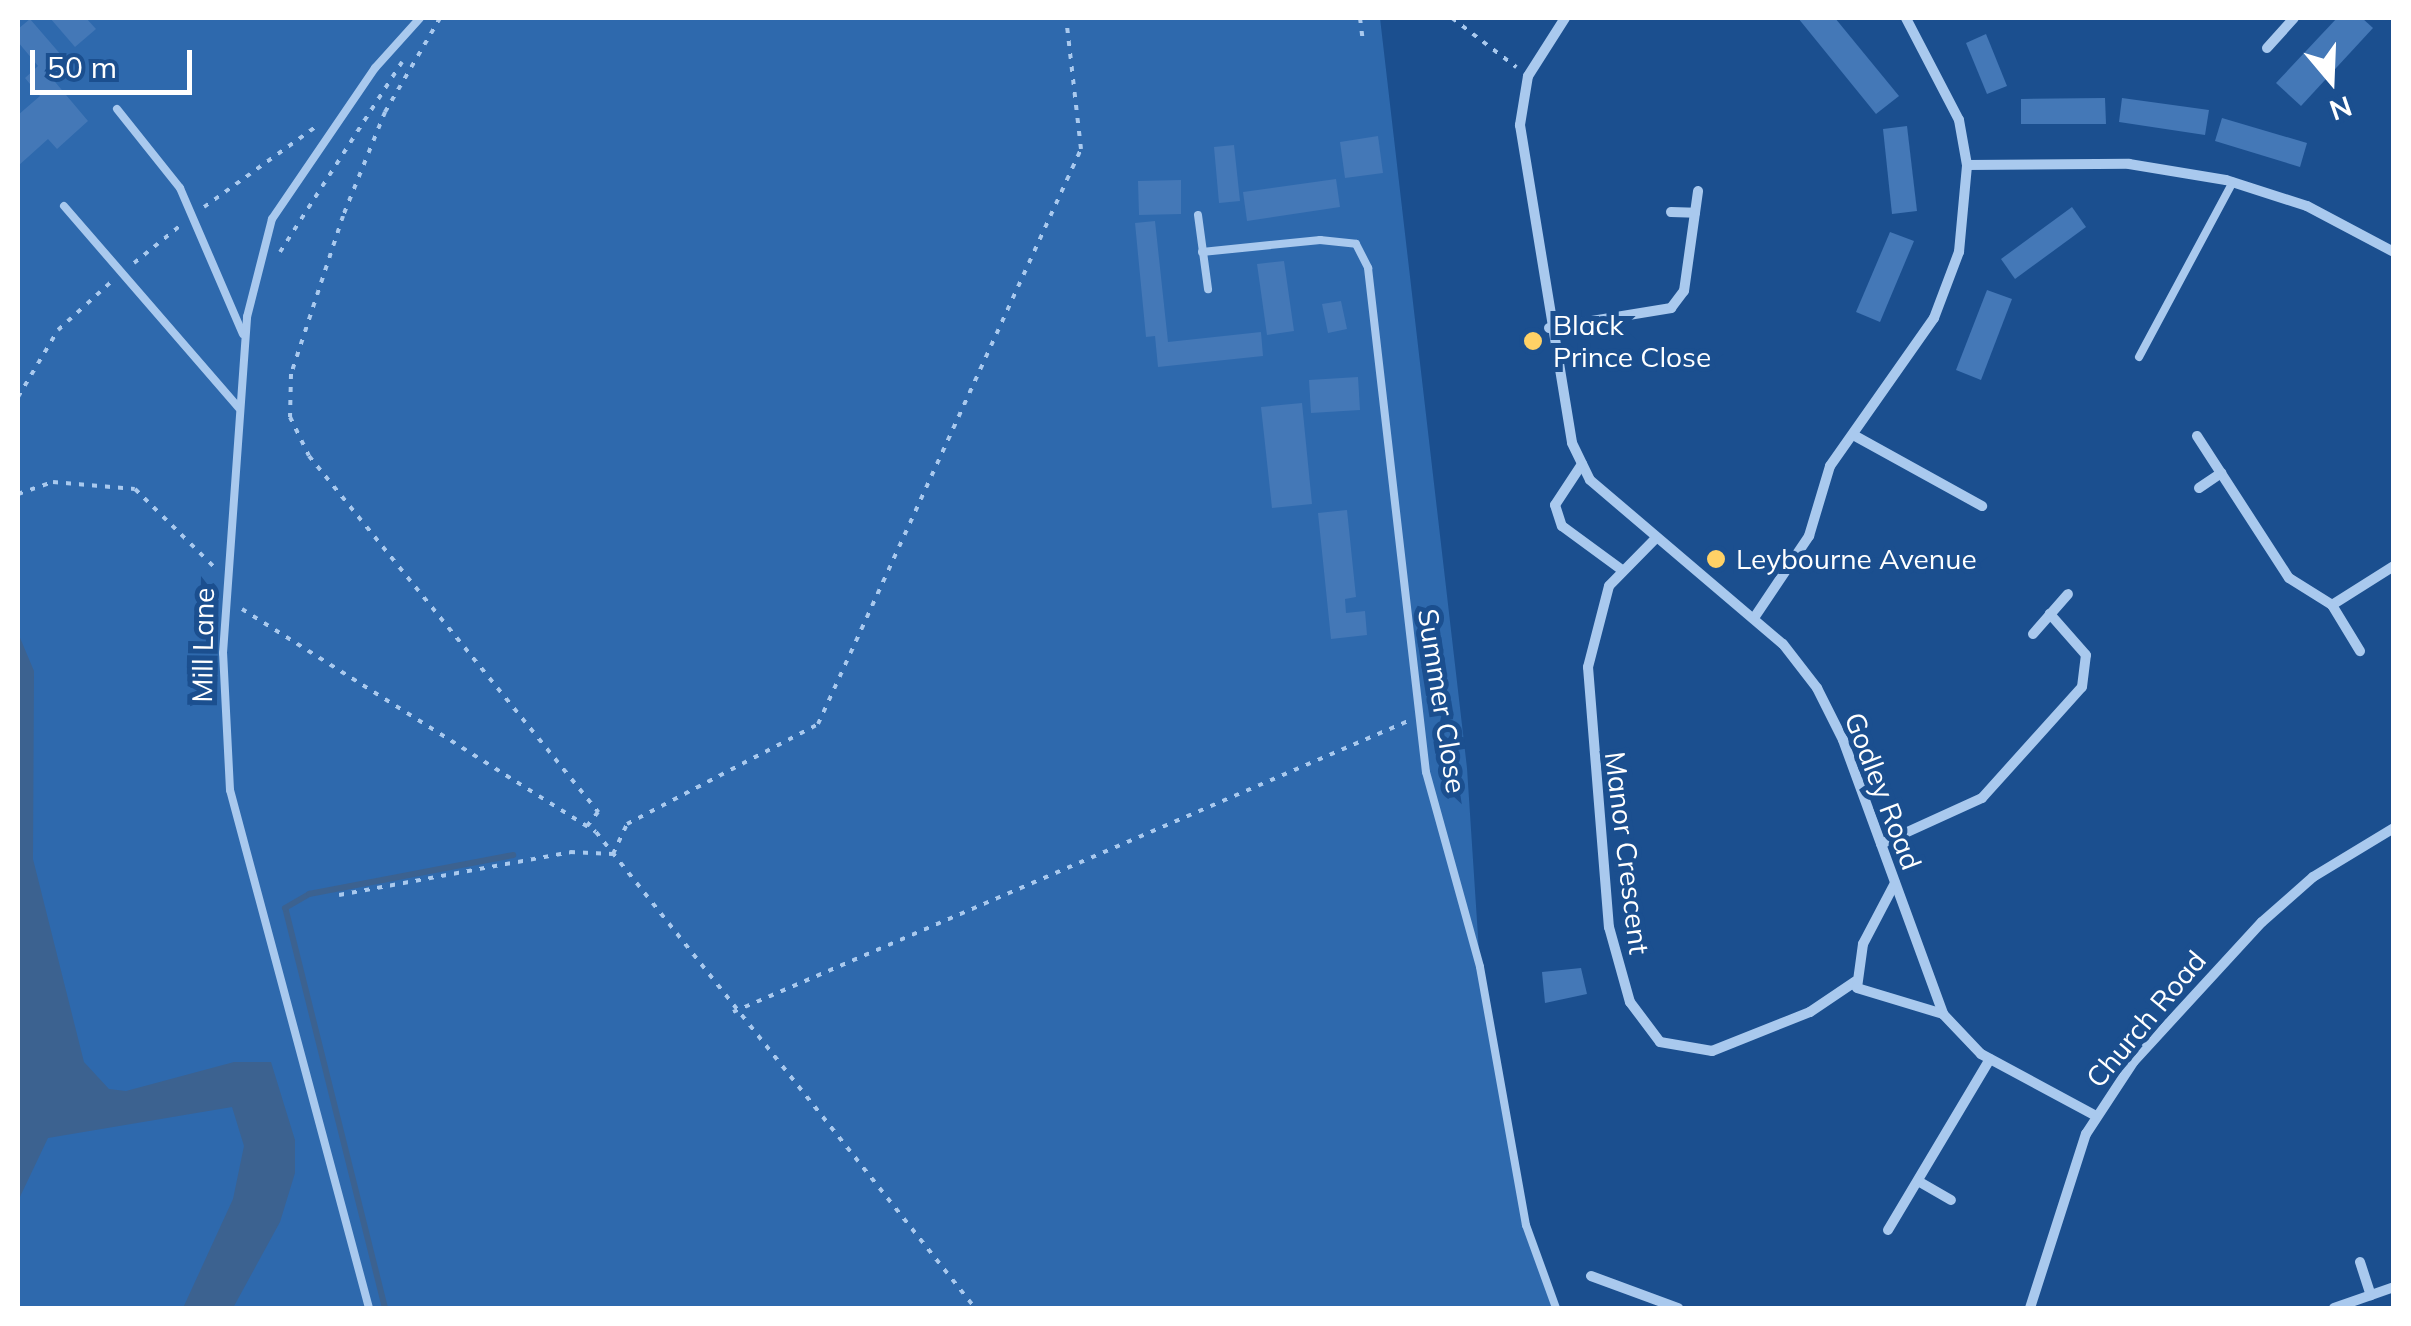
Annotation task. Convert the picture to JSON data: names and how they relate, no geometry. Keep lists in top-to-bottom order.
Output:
{
  "streets": {
    "street": ["Godley Road", "Manor Crescent", "Church Road"],
    "lane": ["Mill Lane", "Summer Close"]
  },
  "crossings": [
    ["Godley Road", "Manor Crescent"],
    ["Godley Road", "Church Road"]
  ],
  "places": ["Black Prince Close", "Leybourne Avenue"],
  "scale_bar": "50 m",
  "north": "bottom"
}
